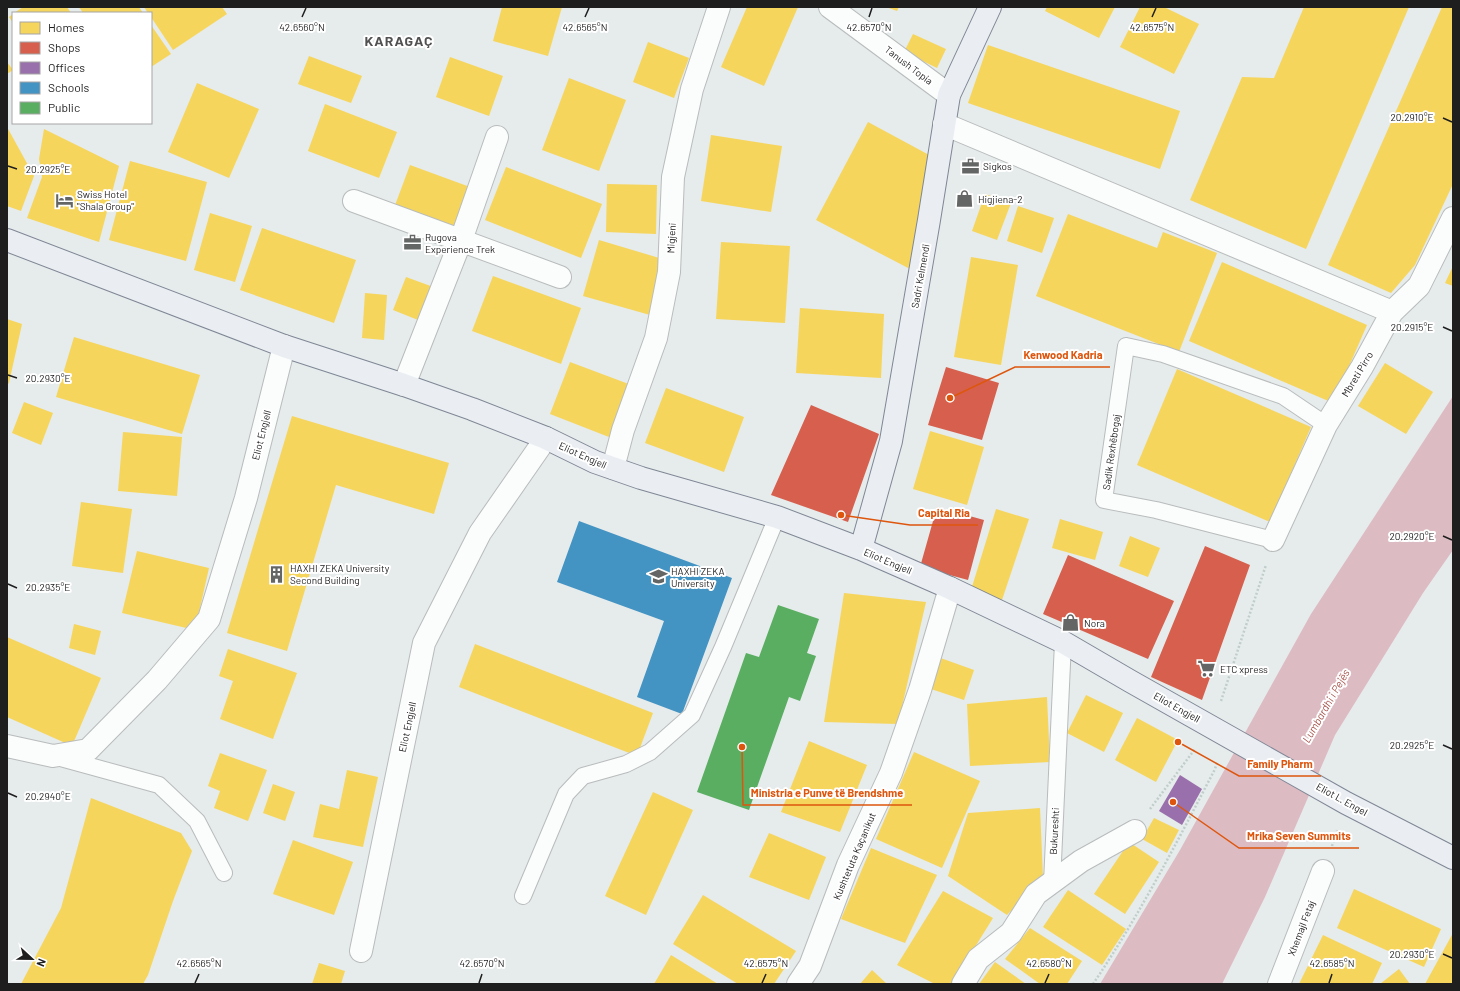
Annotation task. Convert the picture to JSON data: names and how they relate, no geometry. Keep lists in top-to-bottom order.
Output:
{
  "streets": {
    "main road": ["Sadri Kelmendi", "Eliot Engjell", "Eliot L. Engel"],
    "street": [
      "Tanush Topia",
      "Migjeni",
      "Mbreti Pirro",
      "Kushtetuta Kaçanikut",
      "Xhemajl Fetaj"
    ],
    "lane": ["Sadik Rexhëbogaj", "Bukureshti"]
  },
  "crossings": [
    ["Tanush Topia", "Sadri Kelmendi"],
    ["Migjeni", "Eliot Engjell"],
    ["Sadri Kelmendi", "Eliot Engjell"],
    ["Mbreti Pirro", "Sadik Rexhëbogaj"],
    ["Eliot Engjell", "Eliot L. Engel"],
    ["Eliot Engjell", "Bukureshti"],
    ["Eliot Engjell", "Kushtetuta Kaçanikut"]
  ],
  "districts": ["KARAGAÇ"],
  "water": ["Lumbardhi i Pejës"],
  "places": {
    "office": ["Sigkos", "Rugova Experience Trek"],
    "shop": ["Higjiena-2", "Nora"],
    "hotel": ["Swiss Hotel \"Shala Group\""],
    "other": [
      "Kenwood Kadria",
      "Capital Ria",
      "Family Pharm",
      "Ministria e Punve të Brendshme",
      "Mrika Seven Summits"
    ],
    "building": ["HAXHI ZEKA University Second Building"],
    "school or university": ["HAXHI ZEKA University"],
    "supermarket": ["ETC xpress"]
  },
  "legend": [
    "Homes",
    "Shops",
    "Offices",
    "Schools",
    "Public"
  ],
  "north": "right",
  "coordinates": [
    "42.6570°N",
    "42.6560°N",
    "42.6565°N",
    "42.6575°N",
    "20.2910°E",
    "20.2925°E",
    "20.2915°E",
    "20.2930°E",
    "20.2920°E",
    "20.2935°E",
    "20.2940°E",
    "42.6580°N",
    "42.6585°N"
  ]
}
